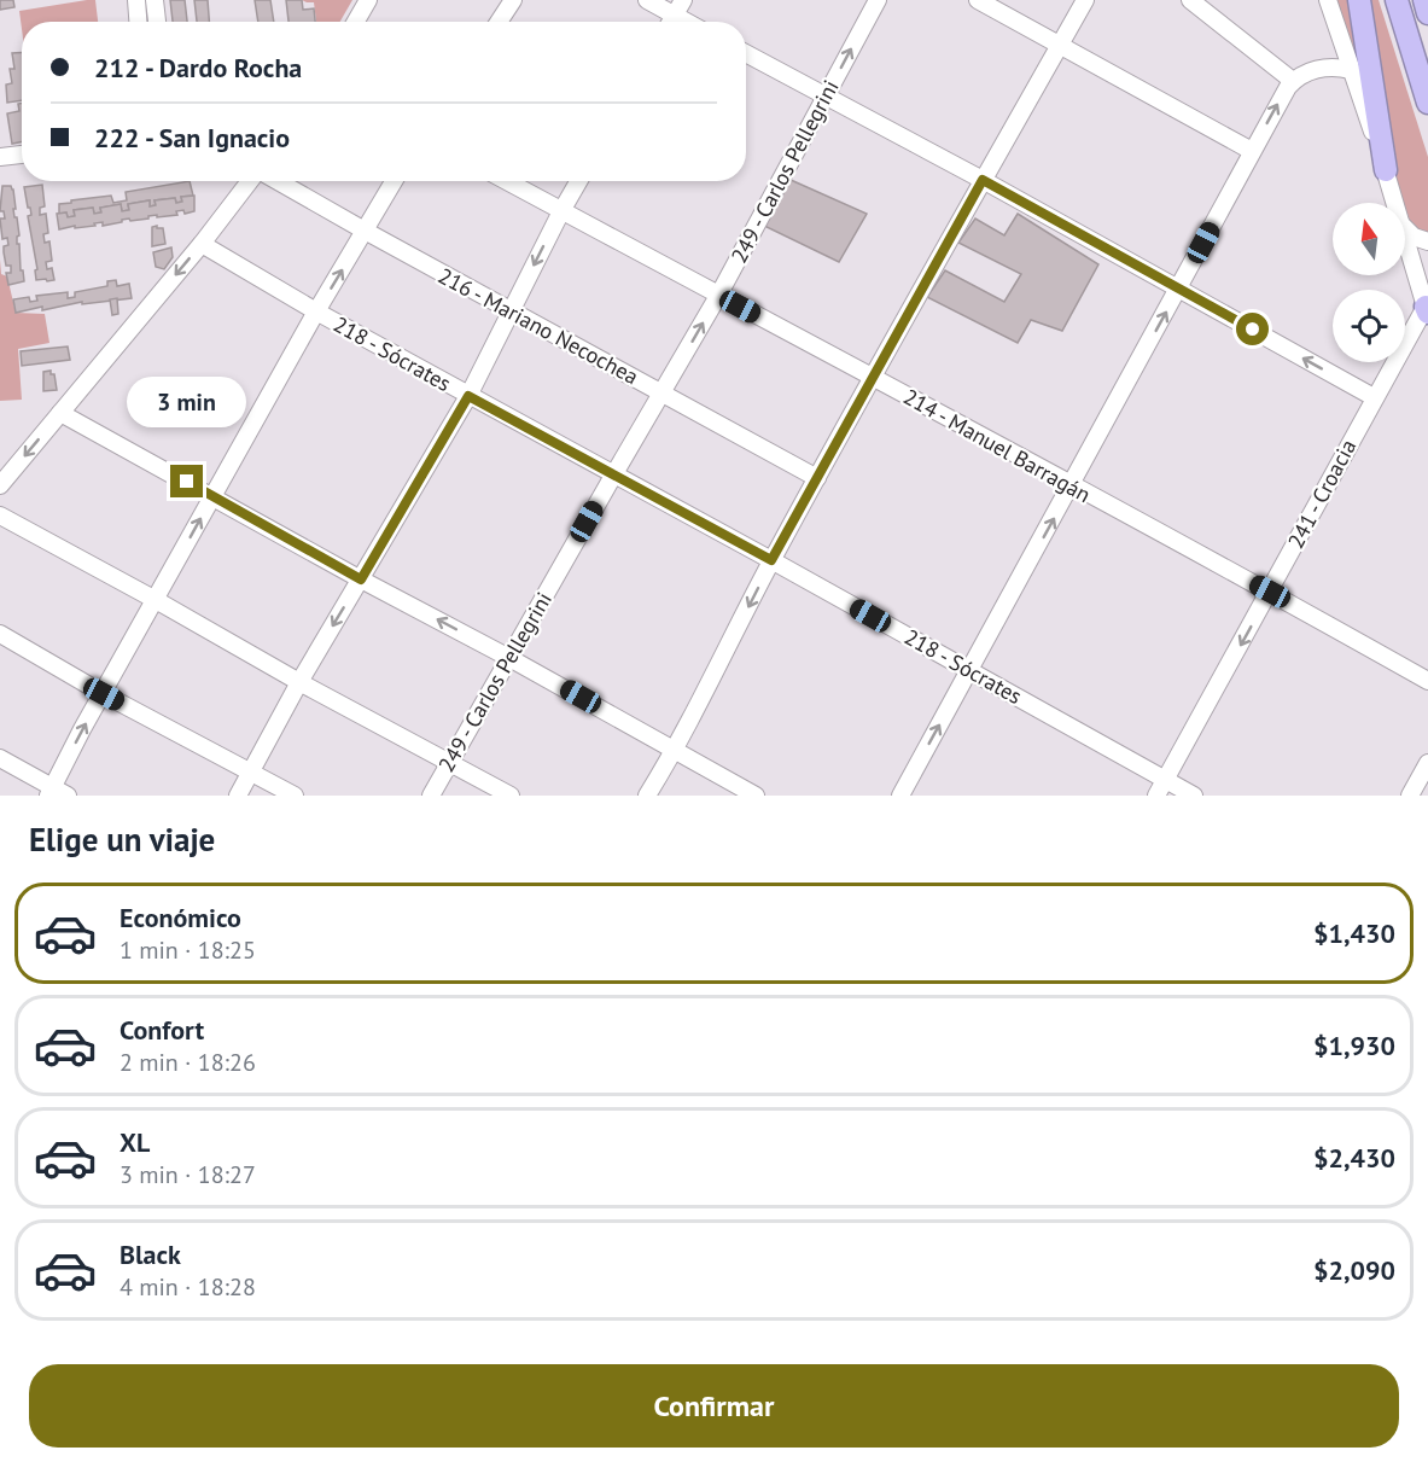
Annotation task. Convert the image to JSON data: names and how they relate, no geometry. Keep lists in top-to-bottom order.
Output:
{
  "streets": {
    "street": [
      "249 - Carlos Pellegrini",
      "216 - Mariano Necochea",
      "218 - Sócrates",
      "214 - Manuel Barragán",
      "241 - Croacia"
    ]
  },
  "crossings": [
    ["249 - Carlos Pellegrini", "216 - Mariano Necochea"],
    ["249 - Carlos Pellegrini", "218 - Sócrates"],
    ["249 - Carlos Pellegrini", "214 - Manuel Barragán"],
    ["218 - Sócrates", "241 - Croacia"],
    ["214 - Manuel Barragán", "241 - Croacia"]
  ],
  "one_way": ["241 - Croacia"],
  "north": "top",
  "page": {
    "banner": ["212 - Dardo Rocha", "222 - San Ignacio"],
    "bubble": "3 min",
    "heading": "Elige un viaje",
    "list": [
      {
        "name": "Económico",
        "note": "1 min · 18:25",
        "value": "$1,430"
      },
      {
        "name": "Confort",
        "note": "2 min · 18:26",
        "value": "$1,930"
      },
      {
        "name": "XL",
        "note": "3 min · 18:27",
        "value": "$2,430"
      },
      {
        "name": "Black",
        "note": "4 min · 18:28",
        "value": "$2,090"
      }
    ],
    "buttons": "Confirmar"
  }
}
